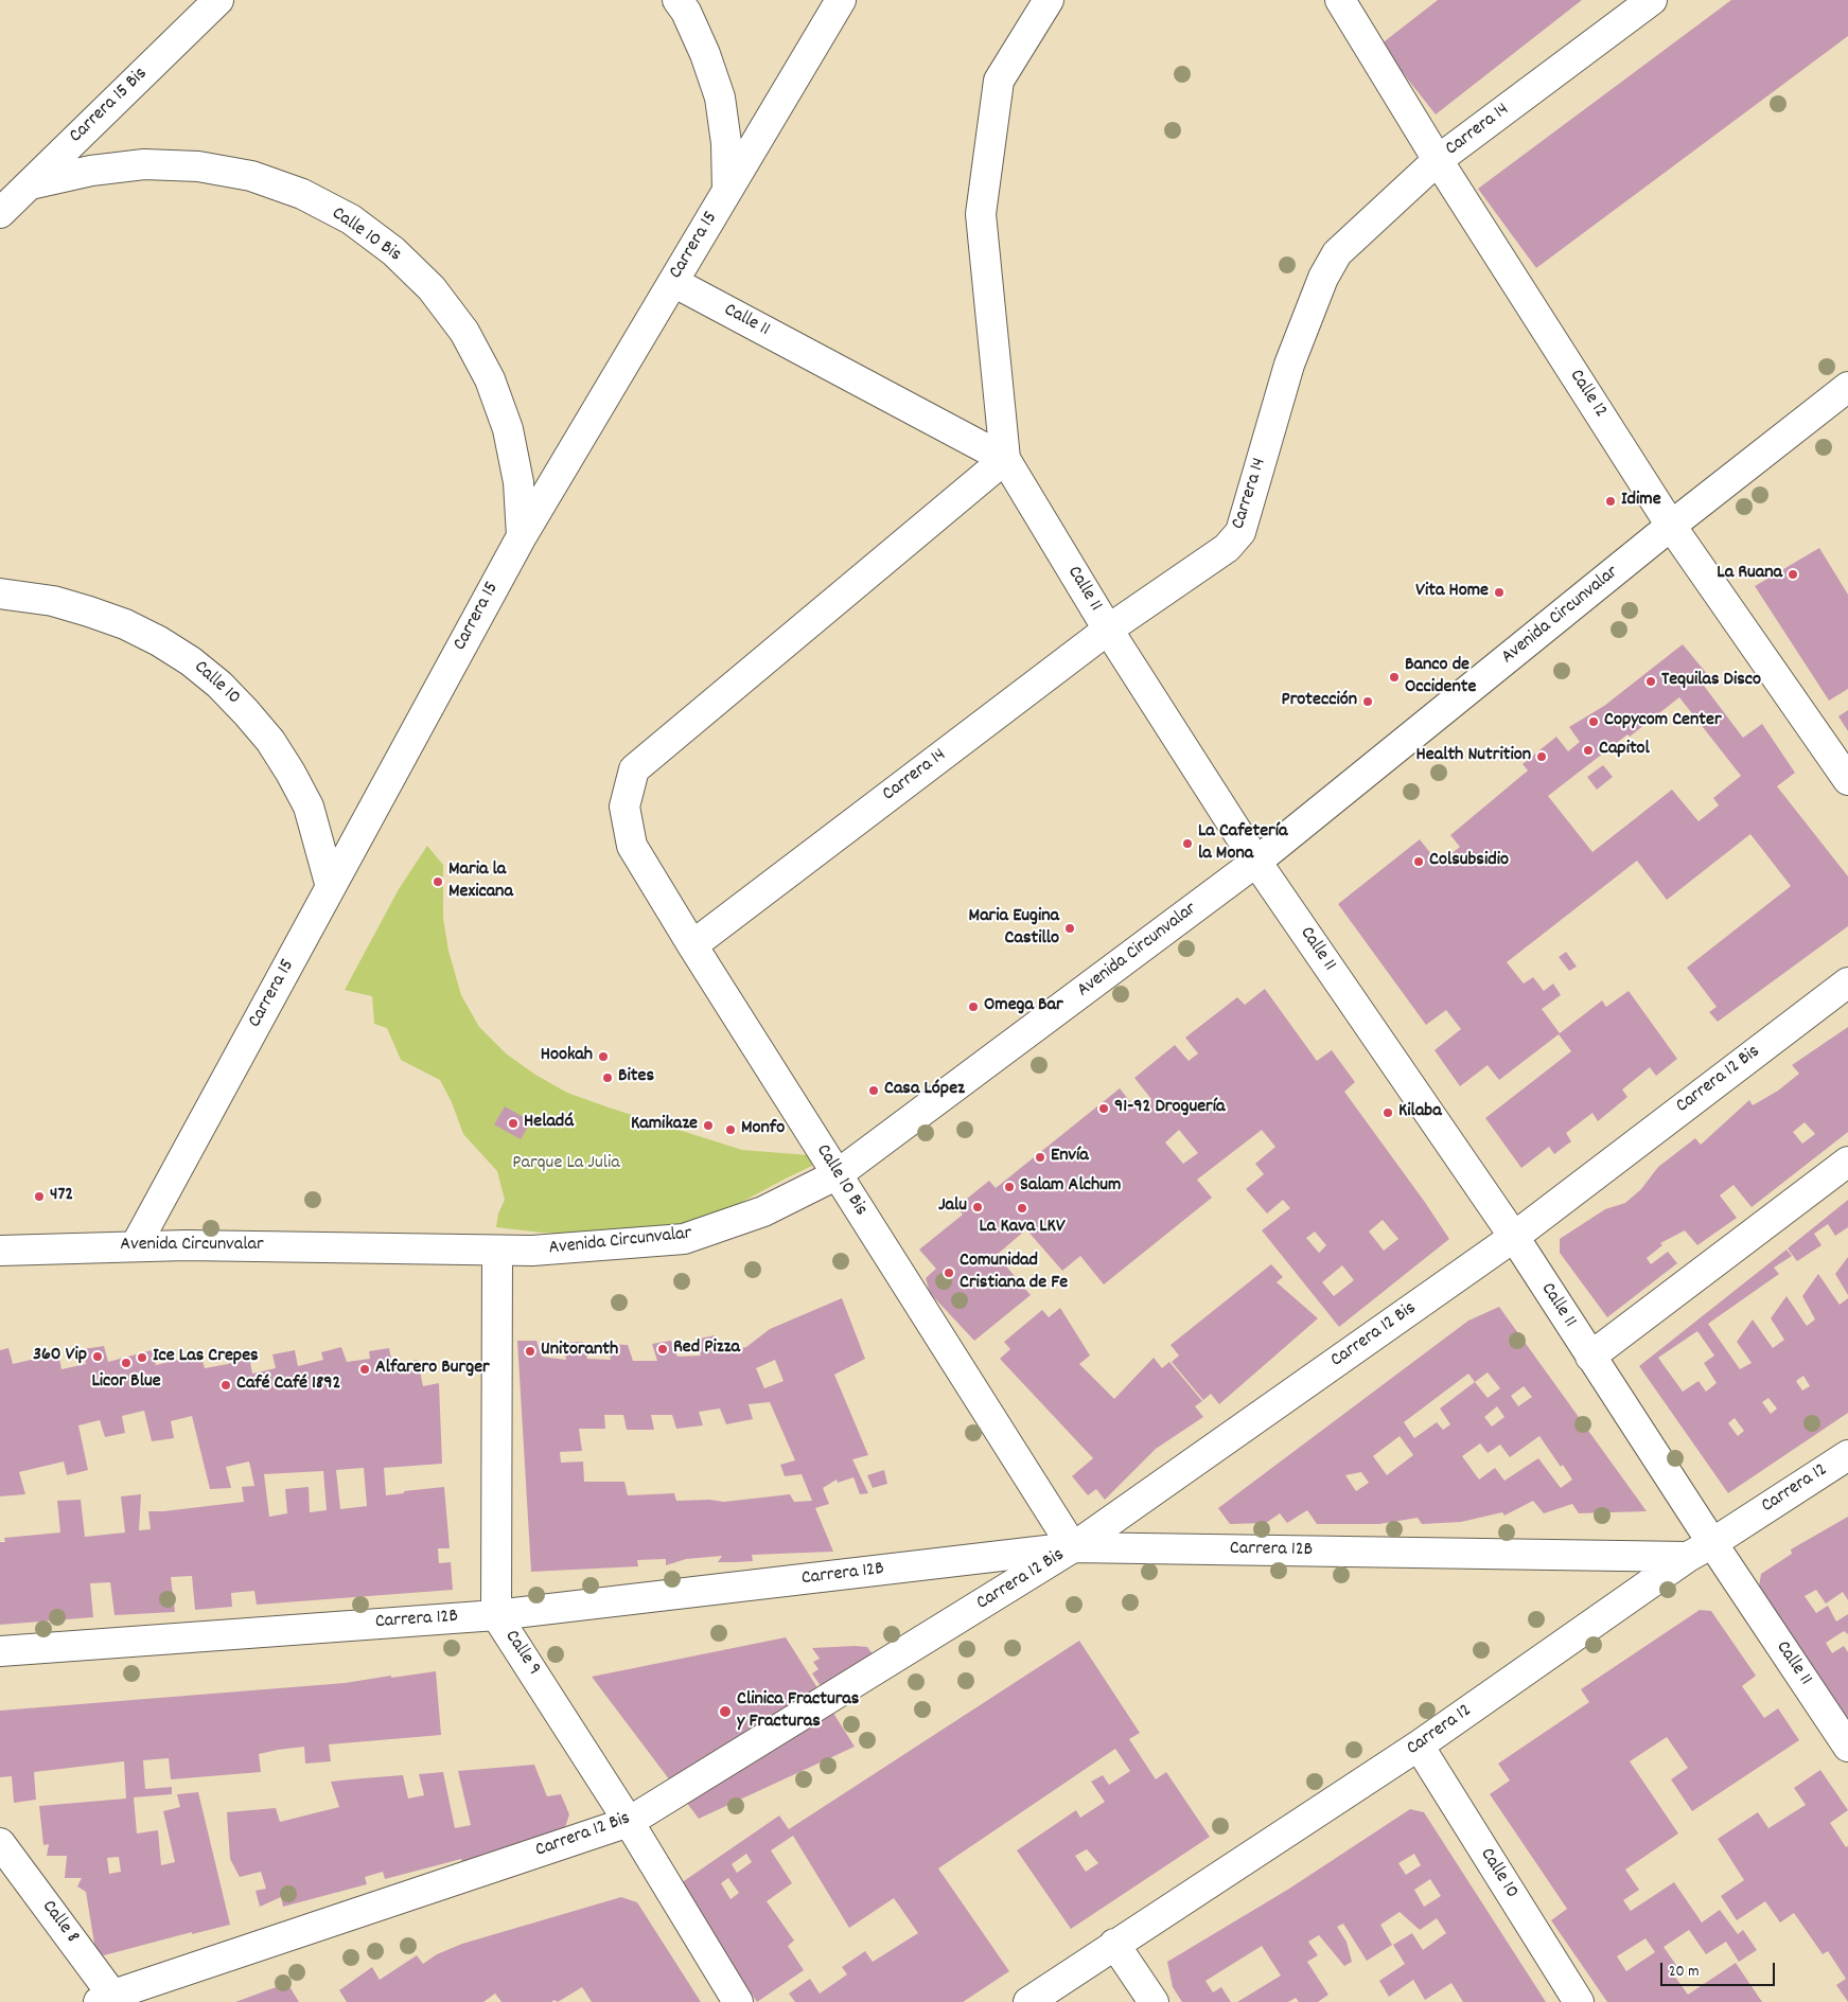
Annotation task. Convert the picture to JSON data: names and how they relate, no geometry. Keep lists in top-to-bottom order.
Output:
{
  "streets": {
    "street": [
      "Carrera 15 Bis",
      "Carrera 14",
      "Calle 10 Bis",
      "Carrera 15",
      "Calle 11",
      "Calle 12",
      "Avenida Circunvalar",
      "Calle 10",
      "Carrera 12 Bis",
      "Carrera 12",
      "Carrera 12B",
      "Calle 9",
      "Calle 8"
    ]
  },
  "crossings": [
    ["Carrera 15 Bis", "Calle 10 Bis"],
    ["Carrera 14", "Calle 10 Bis"],
    ["Carrera 14", "Calle 11"],
    ["Carrera 14", "Calle 12"],
    ["Calle 10 Bis", "Carrera 15"],
    ["Calle 10 Bis", "Calle 11"],
    ["Calle 10 Bis", "Avenida Circunvalar"],
    ["Calle 10 Bis", "Carrera 12 Bis"],
    ["Calle 10 Bis", "Carrera 12B"],
    ["Carrera 15", "Calle 11"],
    ["Carrera 15", "Avenida Circunvalar"],
    ["Carrera 15", "Calle 10"],
    ["Calle 11", "Avenida Circunvalar"],
    ["Calle 11", "Carrera 12 Bis"],
    ["Calle 11", "Carrera 12"],
    ["Calle 11", "Carrera 12B"],
    ["Calle 12", "Avenida Circunvalar"],
    ["Avenida Circunvalar", "Calle 9"],
    ["Calle 10", "Carrera 12"],
    ["Carrera 12 Bis", "Carrera 12B"],
    ["Carrera 12 Bis", "Calle 9"],
    ["Carrera 12 Bis", "Calle 8"],
    ["Carrera 12", "Carrera 12B"],
    ["Carrera 12B", "Calle 9"]
  ],
  "parks": ["Parque La Julia"],
  "places": [
    "Idime",
    "La Ruana",
    "Vita Home",
    "Banco de Occidente",
    "Tequilas Disco",
    "Protección",
    "Copycom Center",
    "Capitol",
    "Health Nutrition",
    "La Cafetería la Mona",
    "Colsubsidio",
    "Maria la Mexicana",
    "Maria Eugina Castillo",
    "Omega Bar",
    "Hookah",
    "Bites",
    "Casa López",
    "91-92 Droguería",
    "Kilaba",
    "Heladá",
    "Kamikaze",
    "Monfo",
    "Envía",
    "Salam Alchum",
    "472",
    "Jalu",
    "La Kava LKV",
    "Comunidad Cristiana de Fe",
    "Red Pizza",
    "Unitoranth",
    "360 Vip",
    "Ice Las Crepes",
    "Licor Blue",
    "Alfarero Burger",
    "Café Café 1892",
    "Clinica Fracturas y Fracturas"
  ],
  "scale_bar": "20 m"
}
